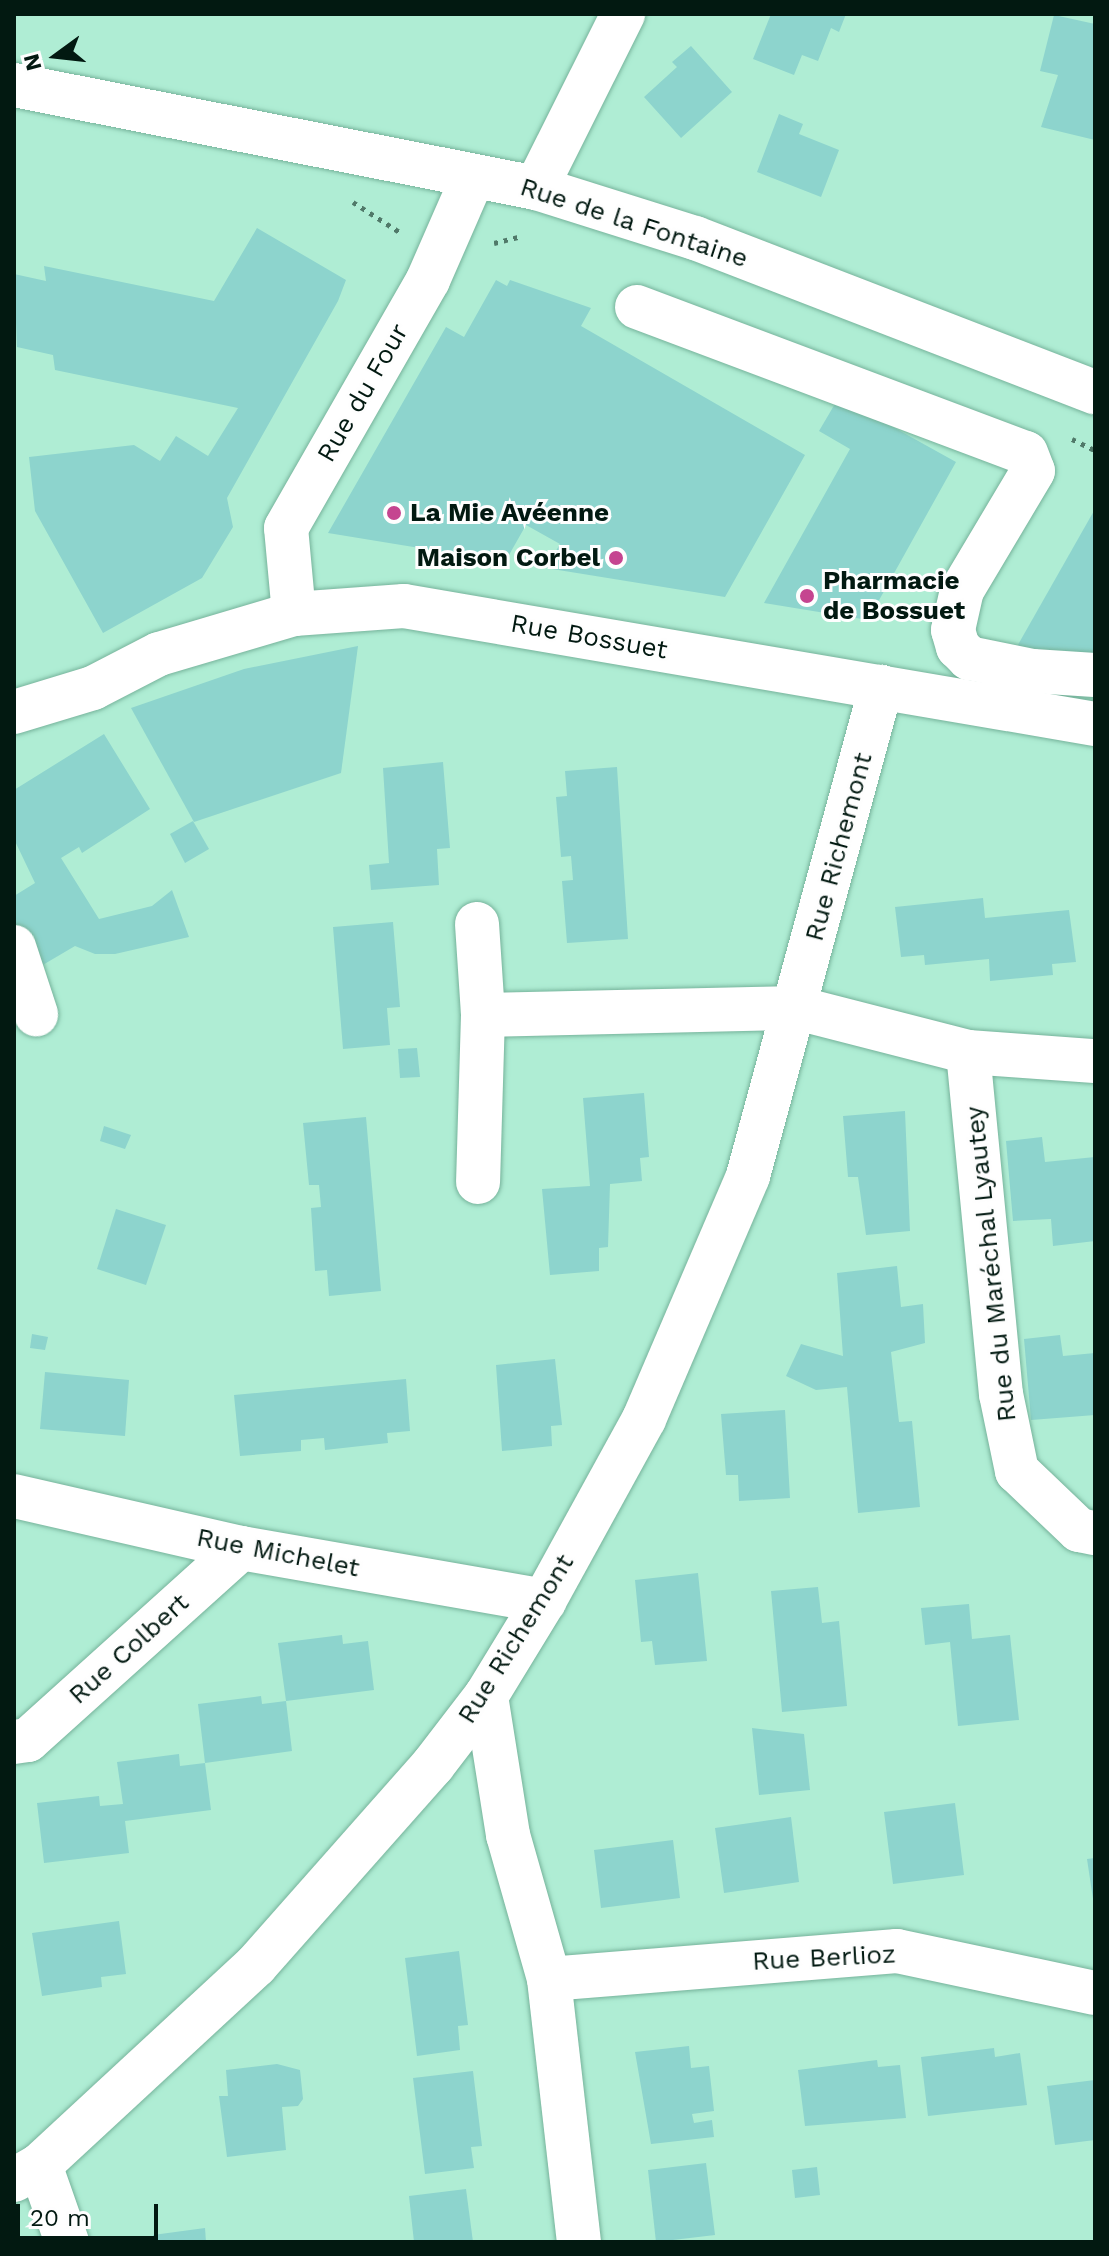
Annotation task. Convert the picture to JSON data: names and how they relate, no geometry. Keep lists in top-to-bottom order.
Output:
{
  "streets": {
    "street": [
      "Rue de la Fontaine",
      "Rue du Four",
      "Rue Bossuet",
      "Rue Richemont",
      "Rue du Maréchal Lyautey",
      "Rue Michelet",
      "Rue Colbert",
      "Rue Berlioz"
    ]
  },
  "crossings": [
    ["Rue de la Fontaine", "Rue du Four"],
    ["Rue du Four", "Rue Bossuet"],
    ["Rue Bossuet", "Rue Richemont"],
    ["Rue Richemont", "Rue Michelet"],
    ["Rue Michelet", "Rue Colbert"]
  ],
  "places": ["La Mie Avéenne", "Maison Corbel", "Pharmacie de Bossuet"],
  "scale_bar": "20 m",
  "north": "left"
}
